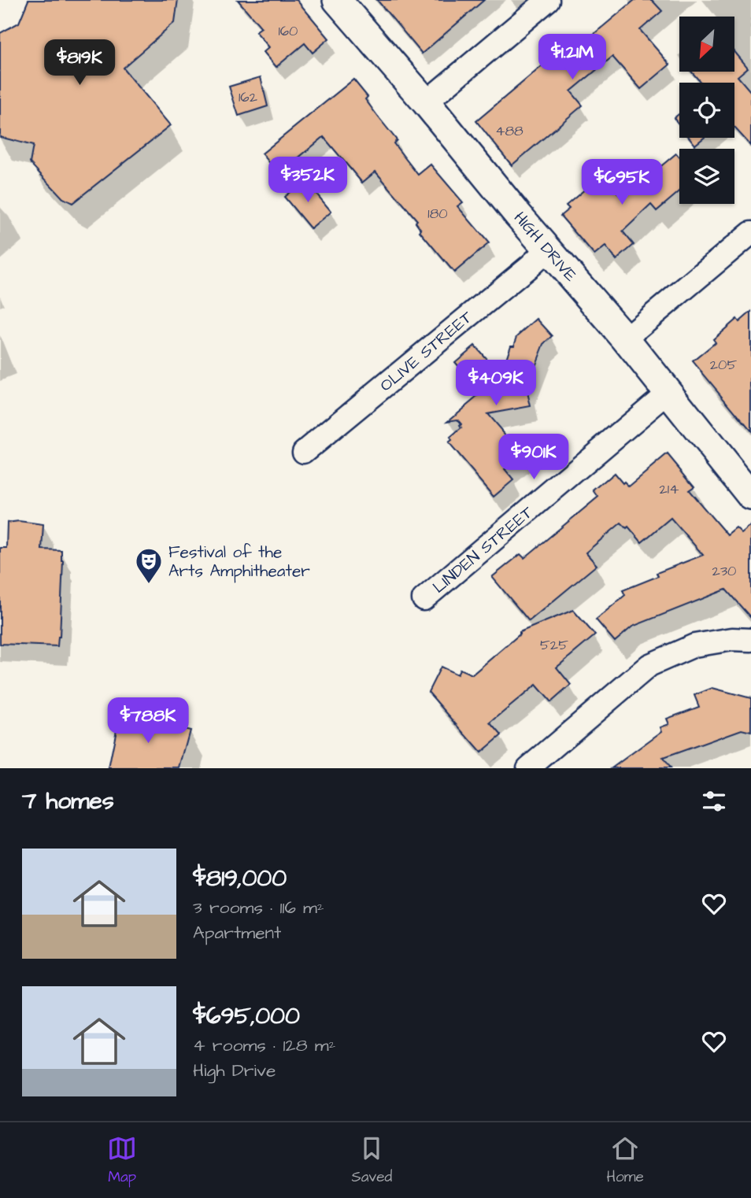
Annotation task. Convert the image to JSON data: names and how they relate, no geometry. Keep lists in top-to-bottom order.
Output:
{
  "streets": {
    "street": ["HIGH DRIVE", "OLIVE STREET", "LINDEN STREET"]
  },
  "crossings": [
    ["HIGH DRIVE", "OLIVE STREET"],
    ["HIGH DRIVE", "LINDEN STREET"]
  ],
  "places": {
    "theatre": ["Festival of the Arts Amphitheater"]
  },
  "house_numbers": [
    "160",
    "162",
    "488",
    "180",
    "205",
    "214",
    "230",
    "525"
  ],
  "north": "bottom left",
  "page": {
    "price": [
      "$1.21M",
      "$819K",
      "$352K",
      "$695K",
      "$409K",
      "$901K",
      "$788K"
    ],
    "heading": "7 homes",
    "list": [
      {
        "name": "$819,000",
        "note": "3 rooms · 116 m² · Apartment"
      },
      {
        "name": "$695,000",
        "note": "4 rooms · 128 m² · High Drive"
      }
    ],
    "tabs": ["Map", "Saved", "Home"]
  }
}
